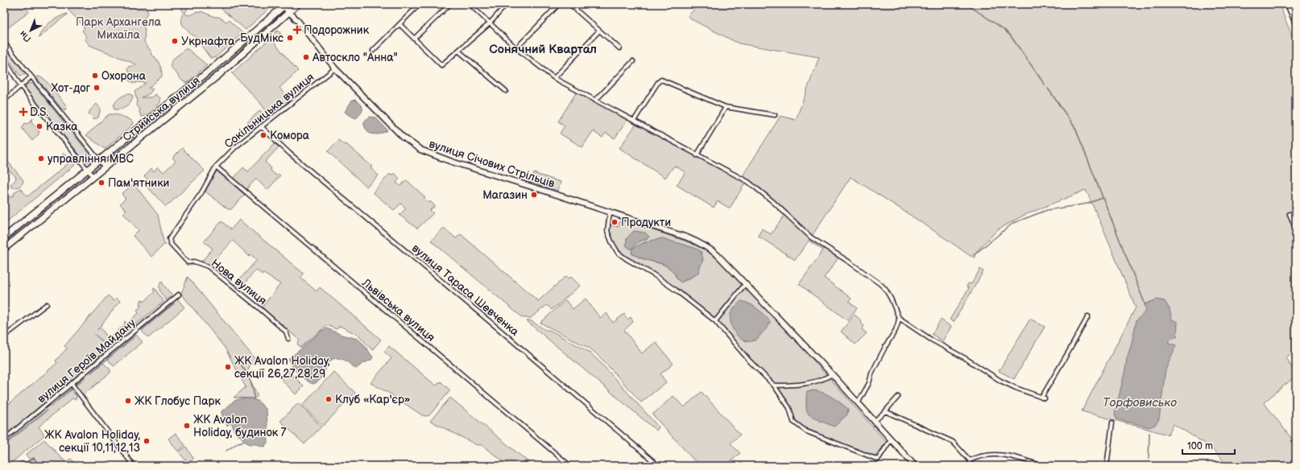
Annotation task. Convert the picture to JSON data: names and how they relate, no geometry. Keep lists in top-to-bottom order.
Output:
{
  "streets": {
    "main road": ["Стрийська вулиця"],
    "street": [
      "Сокільницька вулиця",
      "вулиця Січових Стрільців",
      "Нова вулиця",
      "вулиця Тараса Шевченка",
      "Львівська вулиця",
      "вулиця Героїв Майдану"
    ]
  },
  "crossings": [
    ["Стрийська вулиця", "вулиця Січових Стрільців"],
    ["Сокільницька вулиця", "вулиця Січових Стрільців"],
    ["Сокільницька вулиця", "Нова вулиця"],
    ["Сокільницька вулиця", "вулиця Тараса Шевченка"],
    ["Сокільницька вулиця", "Львівська вулиця"],
    ["Нова вулиця", "Львівська вулиця"]
  ],
  "districts": ["Сонячний Квартал"],
  "water": ["Торфовисько"],
  "parks": ["Парк Архангела Михаїла"],
  "places": {
    "health": ["Подорожник", "D.S."],
    "other": [
      "БудМікс",
      "Укрнафта",
      "Автоскло \"Анна\"",
      "Охорона",
      "Хот-дог",
      "Казка",
      "Комора",
      "управління МВС",
      "Пам'ятники",
      "Магазин",
      "Продукти",
      "ЖК Avalon Holiday, секції 26,27,28,29",
      "Клуб «Кар'єр»",
      "ЖК Глобус Парк",
      "ЖК Avalon Holiday, будинок 7",
      "ЖК Avalon Holiday, секції 10,11,12,13"
    ]
  },
  "scale_bar": "100 m",
  "north": "bottom left"
}
